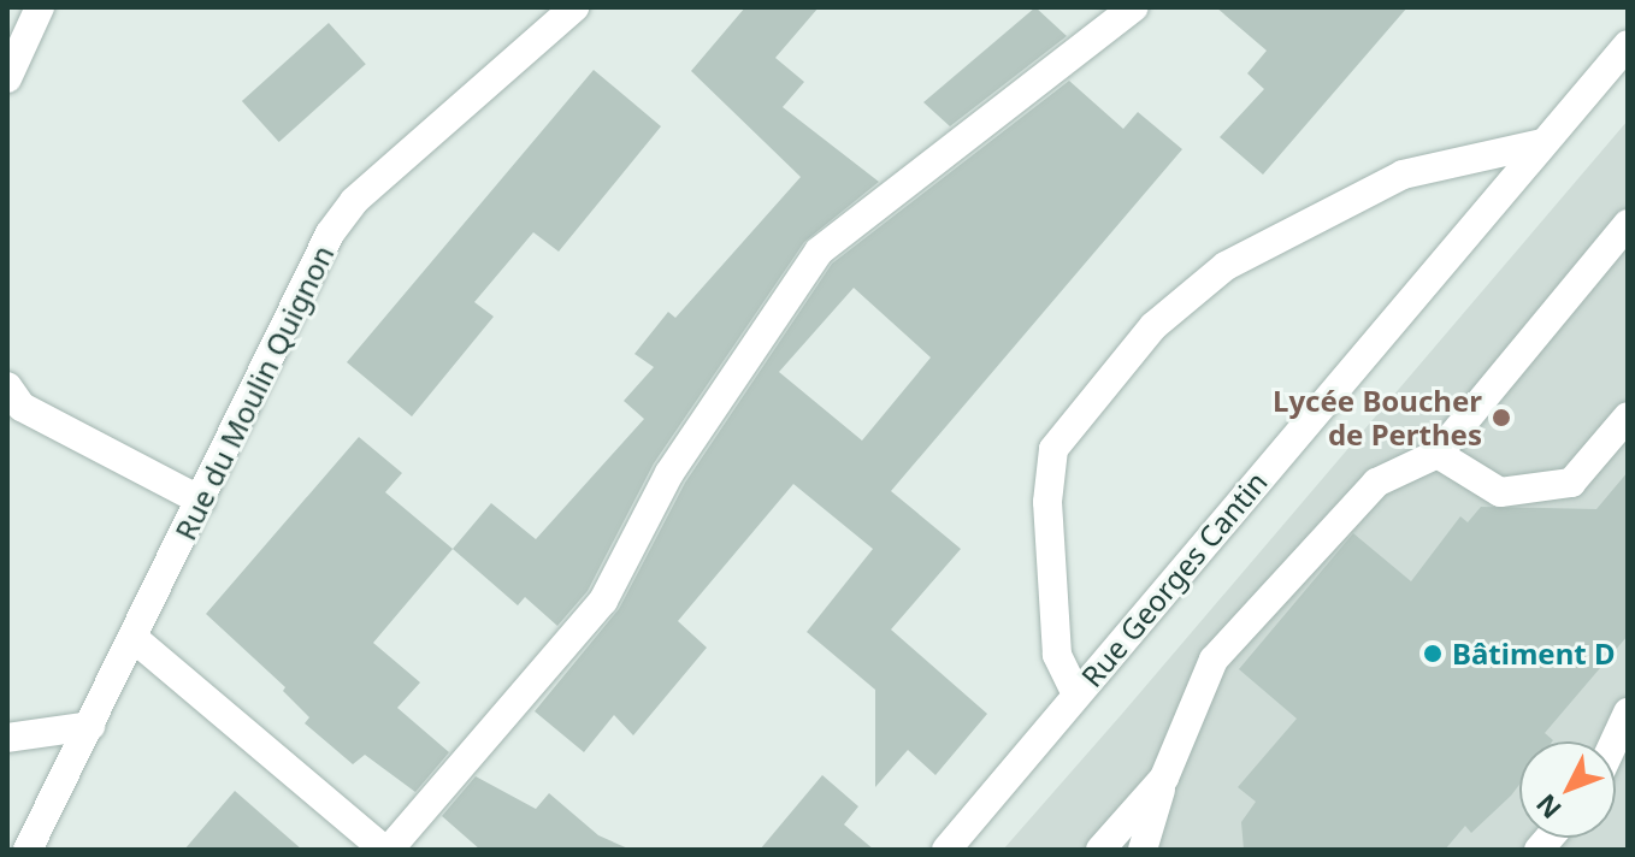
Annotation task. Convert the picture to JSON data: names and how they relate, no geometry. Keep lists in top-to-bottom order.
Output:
{
  "streets": {
    "street": ["Rue du Moulin Quignon", "Rue Georges Cantin"]
  },
  "places": ["Lycée Boucher de Perthes", "Bâtiment D"],
  "north": "bottom left"
}
